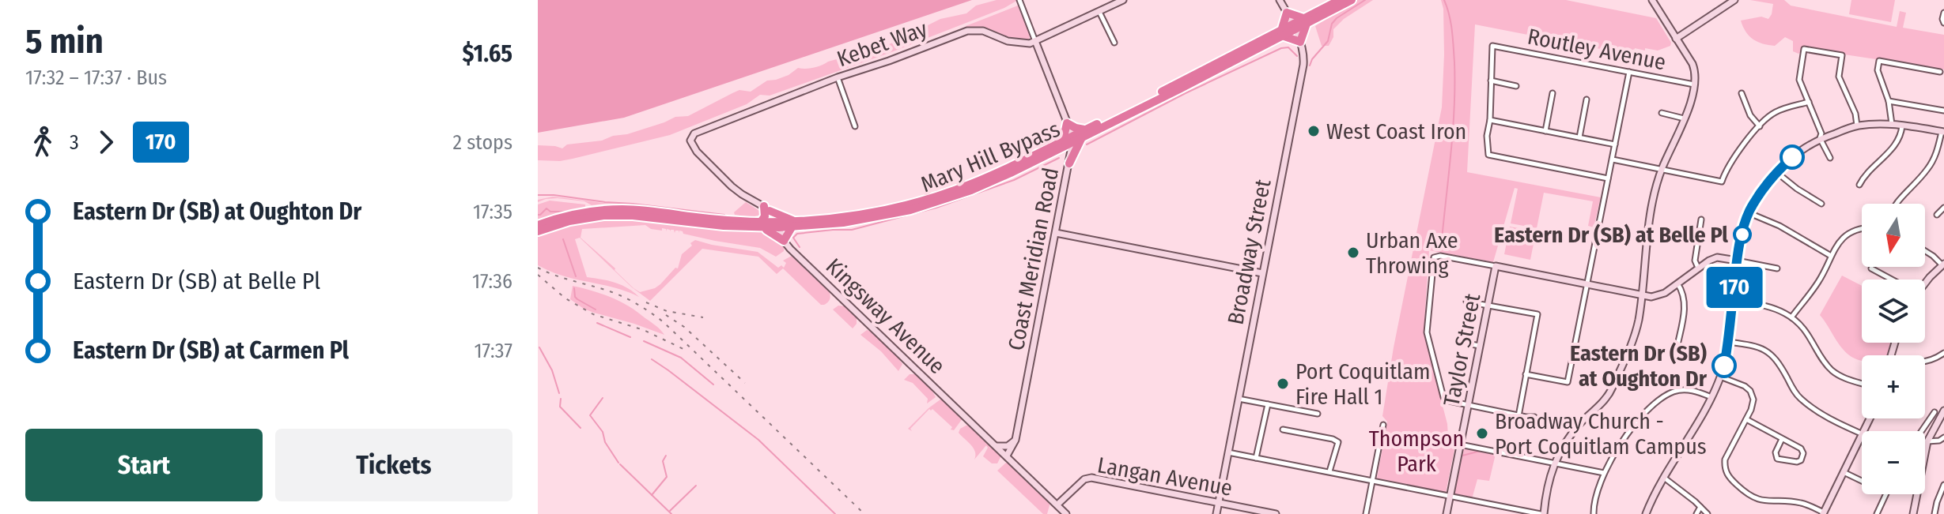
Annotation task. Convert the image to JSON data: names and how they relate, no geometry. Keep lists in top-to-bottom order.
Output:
{
  "streets": {
    "highway": ["Mary Hill Bypass"],
    "street": [
      "Kebet Way",
      "Routley Avenue",
      "Broadway Street",
      "Coast Meridian Road",
      "Kingsway Avenue",
      "Taylor Street",
      "Langan Avenue"
    ]
  },
  "crossings": [
    ["Kebet Way", "Kingsway Avenue"],
    ["Mary Hill Bypass", "Broadway Street"],
    ["Mary Hill Bypass", "Kingsway Avenue"],
    ["Broadway Street", "Langan Avenue"],
    ["Coast Meridian Road", "Kingsway Avenue"],
    ["Kingsway Avenue", "Langan Avenue"]
  ],
  "parks": ["Thompson Park"],
  "places": [
    "West Coast Iron",
    "Eastern Dr (SB) at Belle Pl",
    "Urban Axe Throwing",
    "Eastern Dr (SB) at Oughton Dr",
    "Port Coquitlam Fire Hall 1",
    "Broadway Church - Port Coquitlam Campus"
  ],
  "lines": ["bus line 170"],
  "north": "bottom",
  "page": {
    "heading": ["5 min", "17:32 – 17:37 · Bus", "$1.65"],
    "on_map": "170",
    "legs": ["3", "170", "2 stops"],
    "list": [
      {
        "name": "Eastern Dr (SB) at Oughton Dr",
        "value": "17:35"
      },
      {
        "name": "Eastern Dr (SB) at Belle Pl",
        "value": "17:36"
      },
      {
        "name": "Eastern Dr (SB) at Carmen Pl",
        "value": "17:37"
      }
    ],
    "map_buttons": ["+", "−"],
    "buttons": ["Start", "Tickets"]
  }
}
